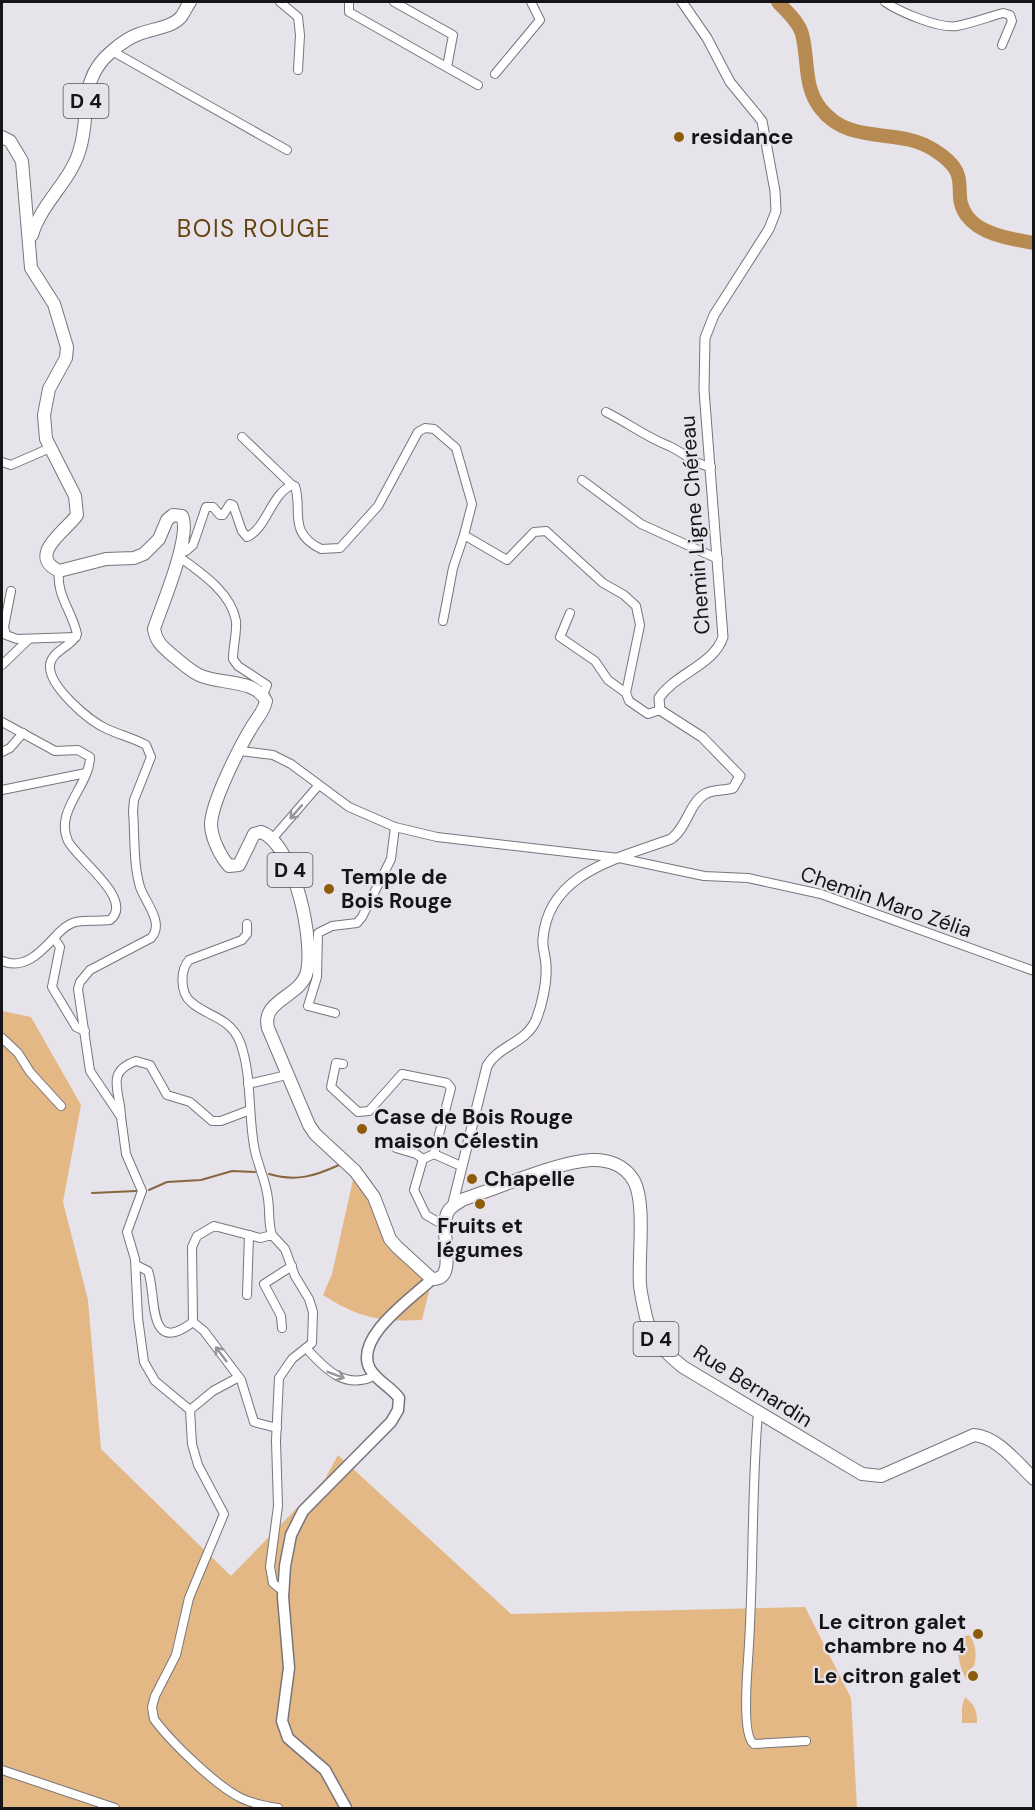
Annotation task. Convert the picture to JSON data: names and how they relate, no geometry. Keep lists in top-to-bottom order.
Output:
{
  "streets": {
    "main road": ["D 4", "Rue Bernardin"],
    "street": ["Chemin Ligne Chéreau", "Chemin Maro Zélia"]
  },
  "crossings": [
    ["D 4", "Chemin Maro Zélia"]
  ],
  "districts": ["BOIS ROUGE"],
  "places": [
    "residance",
    "Temple de Bois Rouge",
    "Case de Bois Rouge maison Célestin",
    "Chapelle",
    "Fruits et légumes",
    "Le citron galet chambre no 4",
    "Le citron galet"
  ]
}
